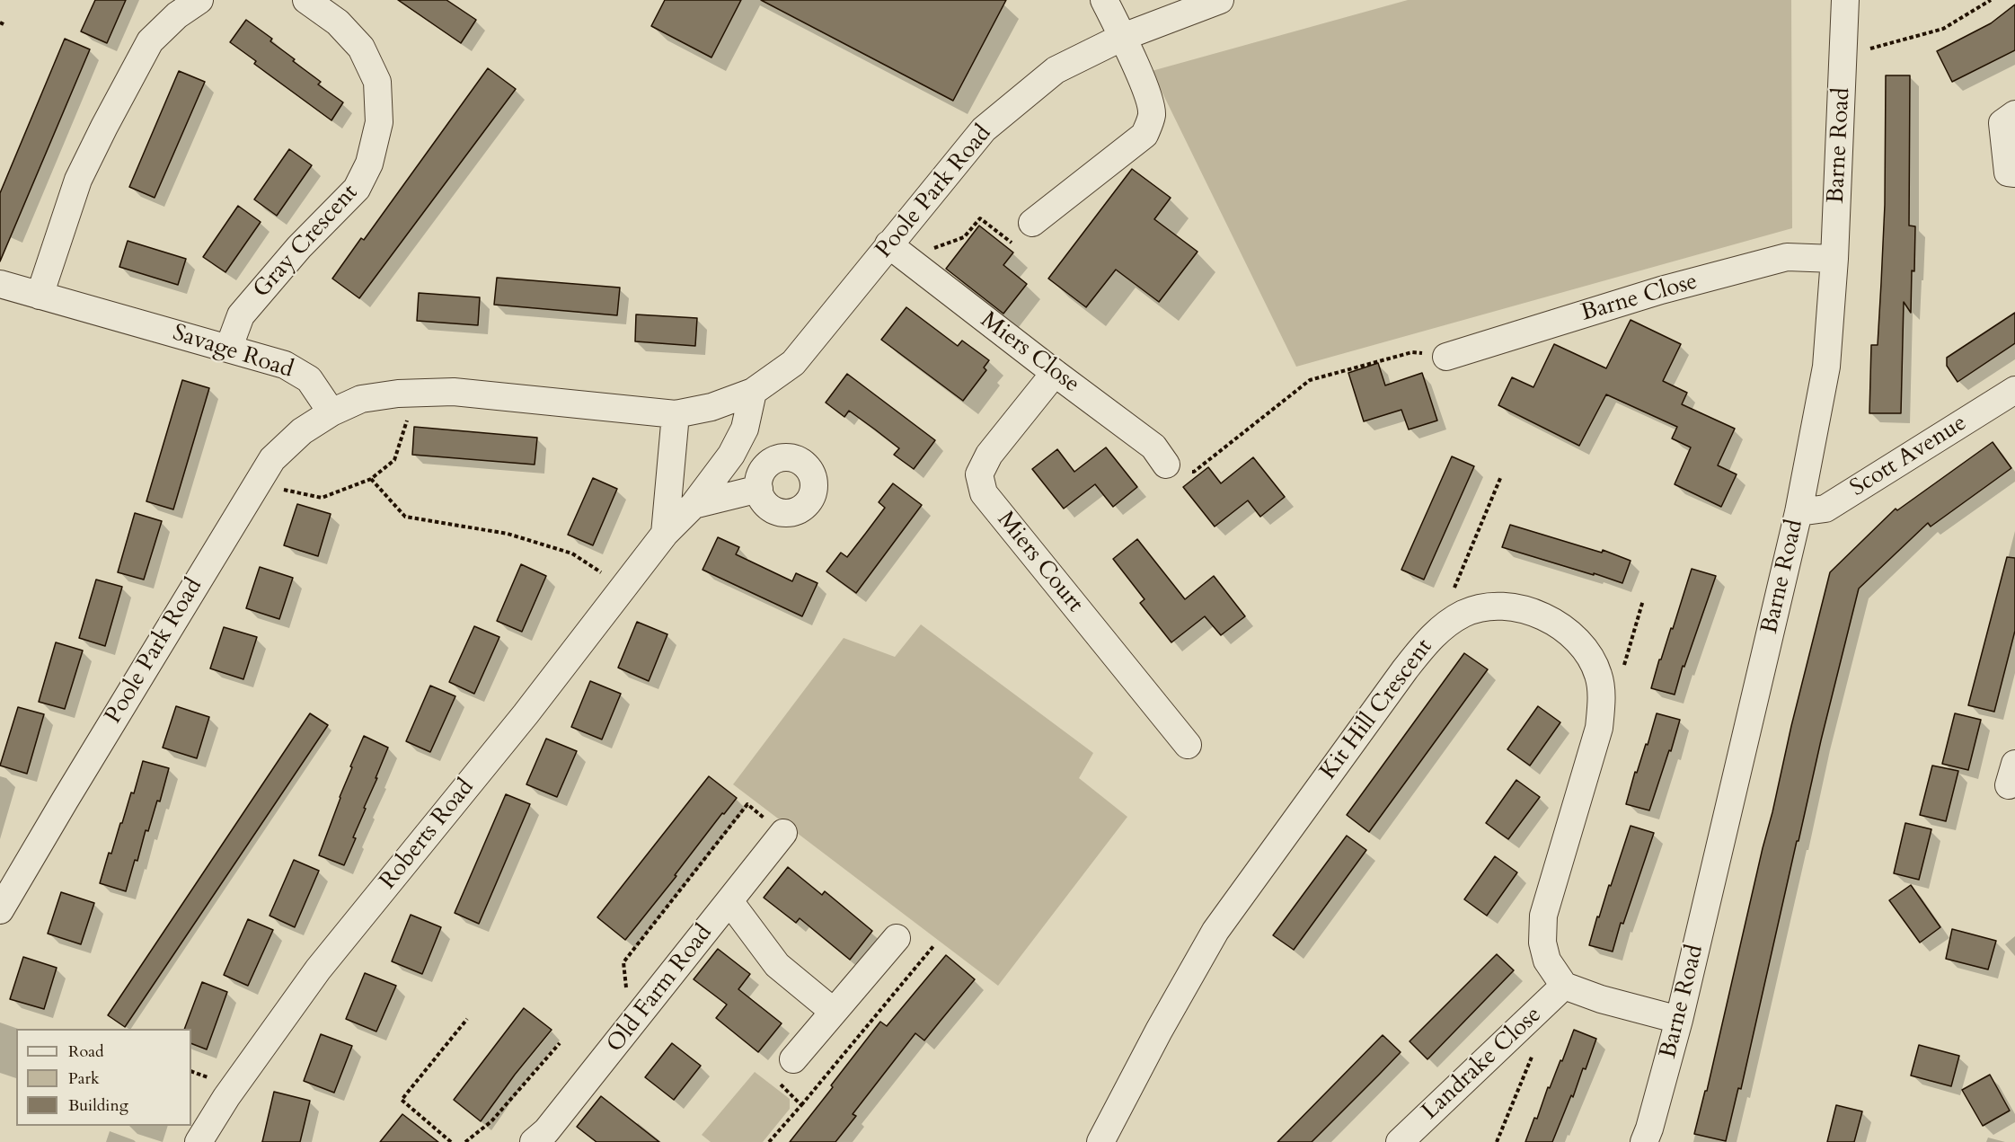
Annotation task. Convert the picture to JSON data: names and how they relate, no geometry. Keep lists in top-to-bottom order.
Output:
{
  "streets": {
    "street": [
      "Barne Road",
      "Poole Park Road",
      "Gray Crescent",
      "Barne Close",
      "Savage Road",
      "Miers Close",
      "Scott Avenue",
      "Miers Court",
      "Kit Hill Crescent",
      "Roberts Road",
      "Old Farm Road",
      "Landrake Close"
    ]
  },
  "crossings": [
    ["Barne Road", "Barne Close"],
    ["Barne Road", "Scott Avenue"],
    ["Poole Park Road", "Savage Road"],
    ["Poole Park Road", "Miers Close"],
    ["Poole Park Road", "Roberts Road"],
    ["Gray Crescent", "Savage Road"],
    ["Miers Close", "Miers Court"],
    ["Kit Hill Crescent", "Landrake Close"]
  ],
  "legend": ["Road", "Park", "Building"]
}
